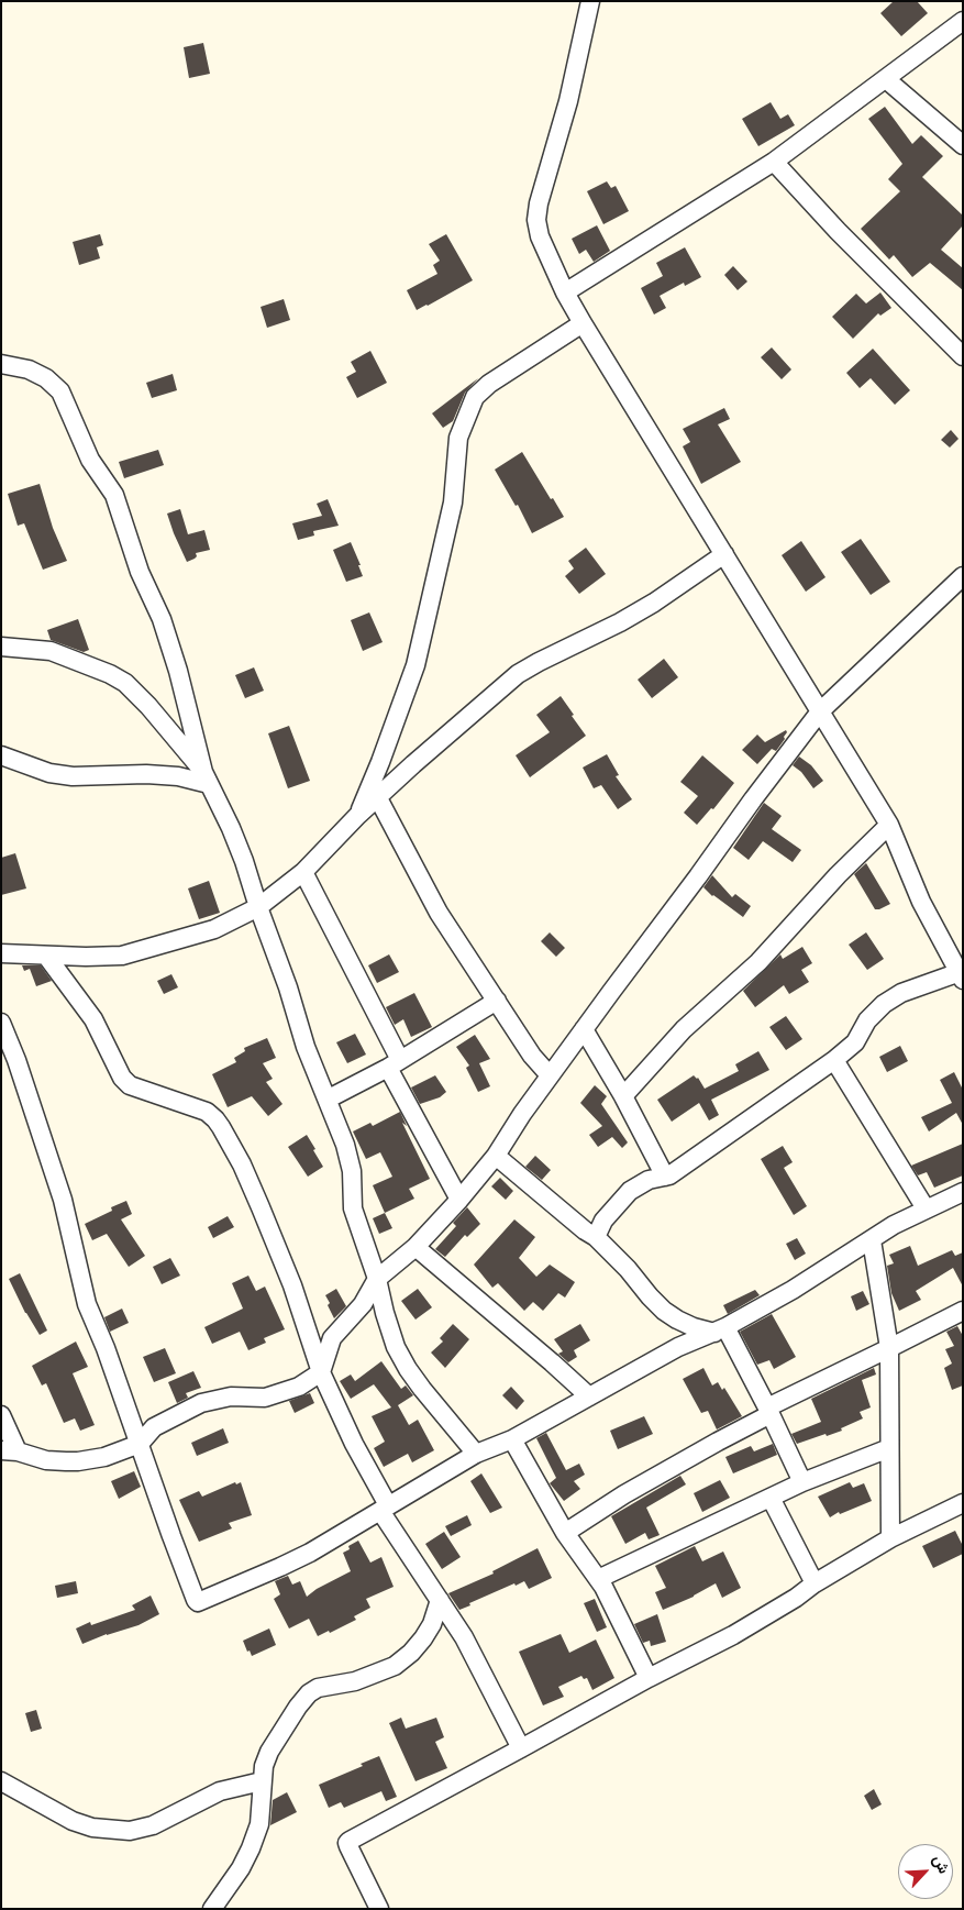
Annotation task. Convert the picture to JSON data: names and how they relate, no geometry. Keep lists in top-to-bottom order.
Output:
{
  "north": "top right"
}
